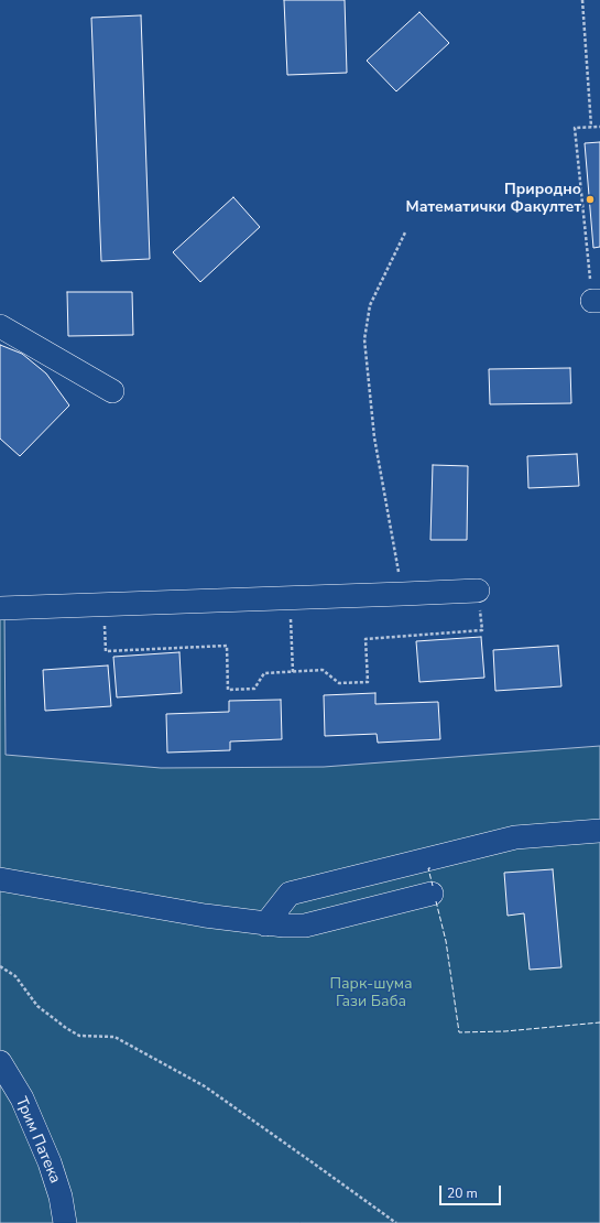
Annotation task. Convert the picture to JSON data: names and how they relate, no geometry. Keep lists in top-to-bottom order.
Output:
{
  "streets": {
    "street": ["Трим Патека"]
  },
  "parks": ["Парк-шума Гази Баба"],
  "places": ["Природно Математички Факултет"],
  "scale_bar": "20 m"
}
